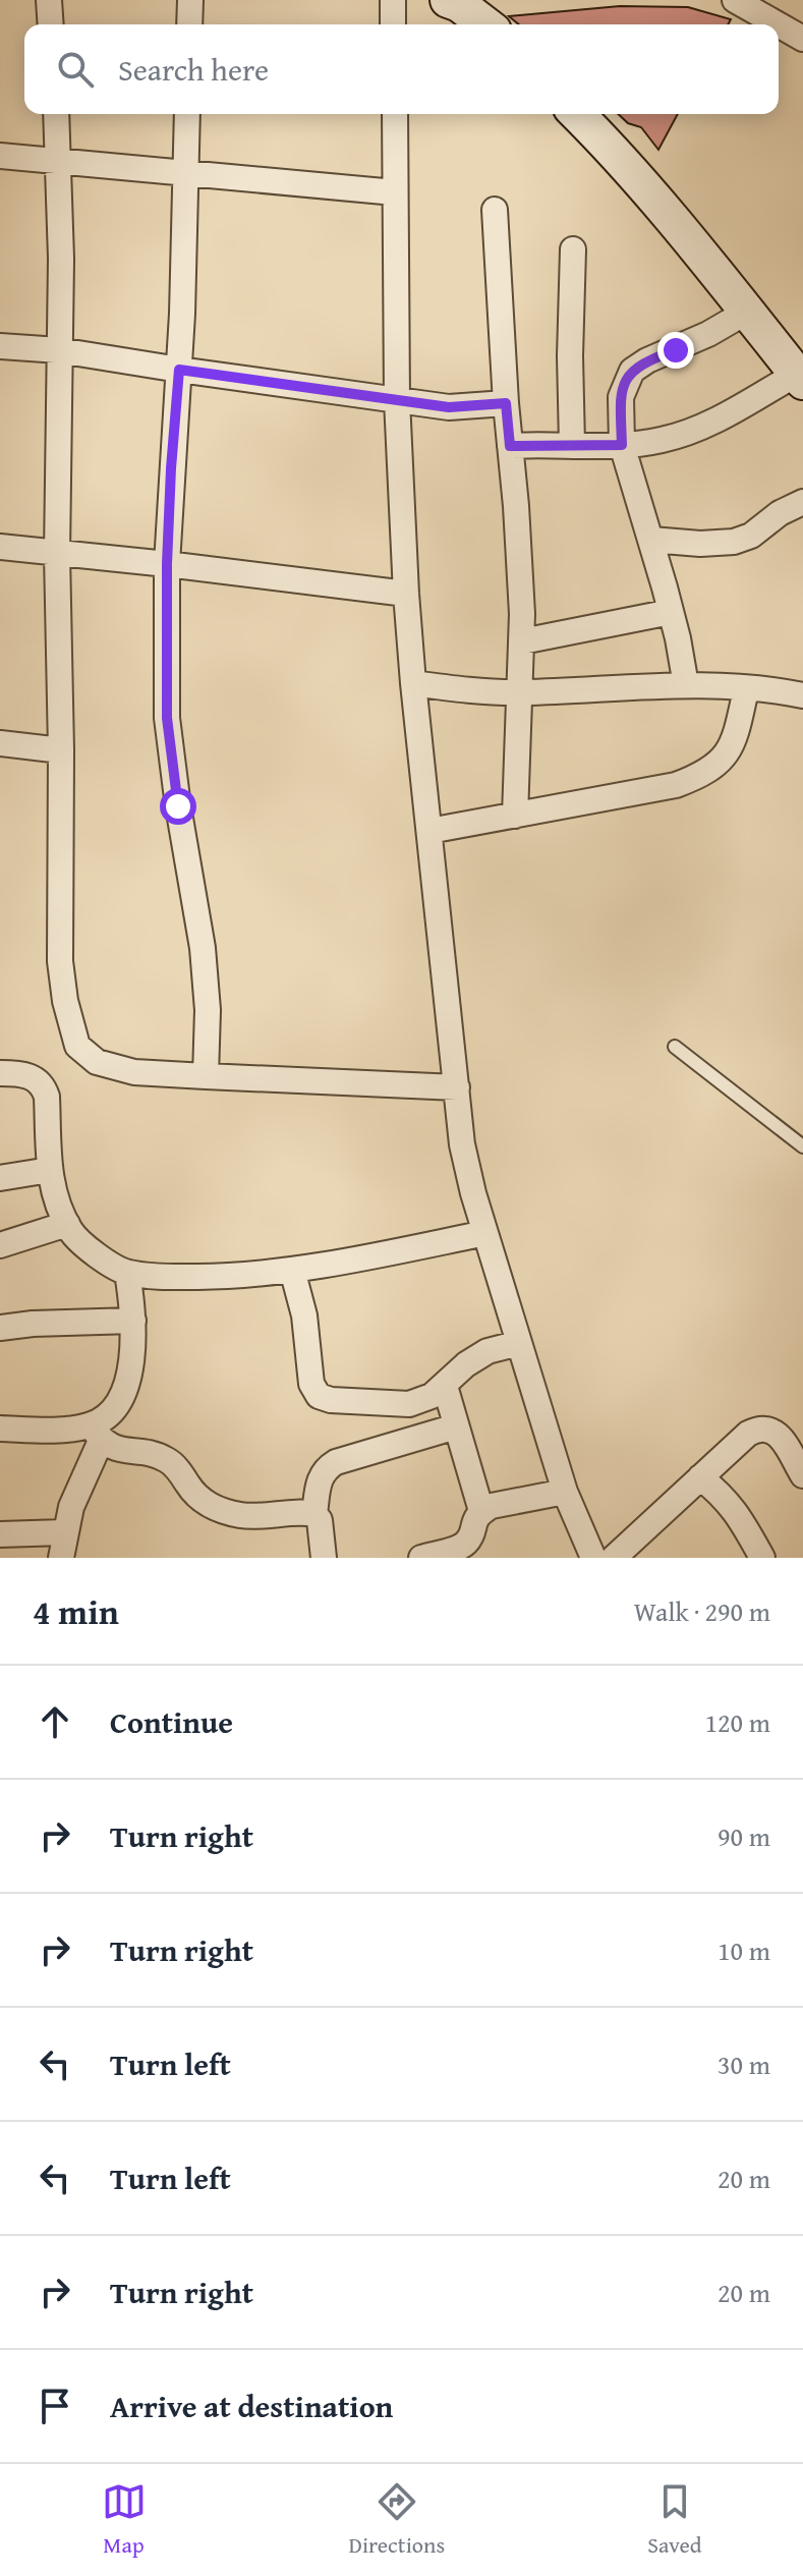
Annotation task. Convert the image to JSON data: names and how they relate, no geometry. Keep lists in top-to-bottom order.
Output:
{
  "page": {
    "search": "Search here",
    "heading": ["4 min", "Walk · 290 m"],
    "list": [
      ["Continue", "120 m"],
      ["Turn right", "90 m"],
      ["Turn right", "10 m"],
      ["Turn left", "30 m"],
      ["Turn left", "20 m"],
      ["Turn right", "20 m"],
      "Arrive at destination"
    ],
    "nav": ["Map", "Directions", "Saved"]
  }
}
